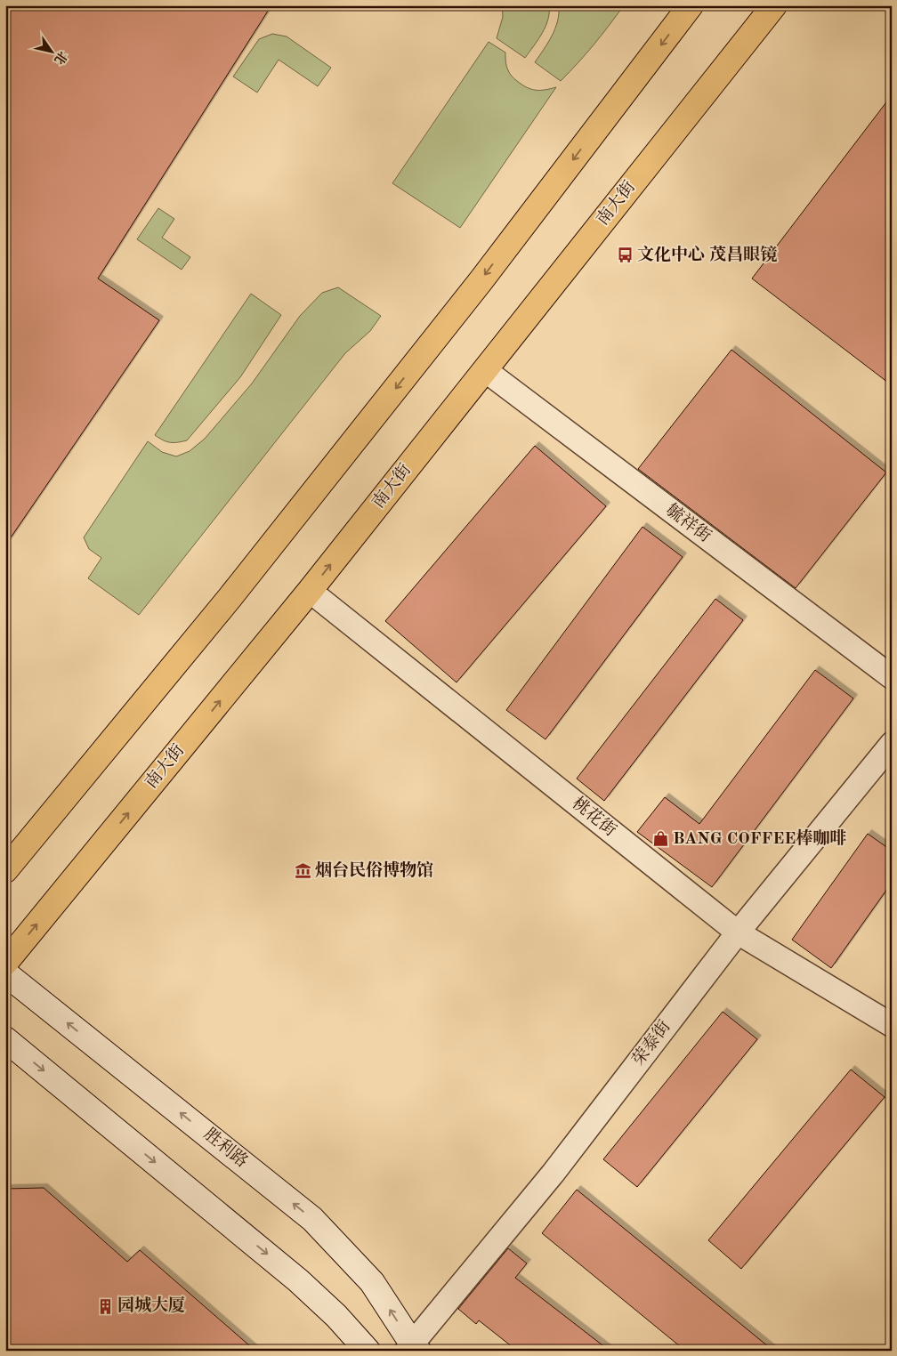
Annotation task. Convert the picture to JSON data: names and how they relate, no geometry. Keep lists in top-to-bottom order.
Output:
{
  "streets": {
    "main road": ["南大街", "胜利路"],
    "street": ["毓祥街", "桃花街", "荣泰街"]
  },
  "crossings": [
    ["南大街", "毓祥街"],
    ["南大街", "桃花街"],
    ["桃花街", "荣泰街"],
    ["荣泰街", "胜利路"]
  ],
  "places": {
    "bus stop": ["文化中心 茂昌眼镜"],
    "shop": ["BANG COFFEE棒咖啡"],
    "museum": ["烟台民俗博物馆"],
    "building": ["园城大厦"]
  },
  "north": "bottom right"
}
